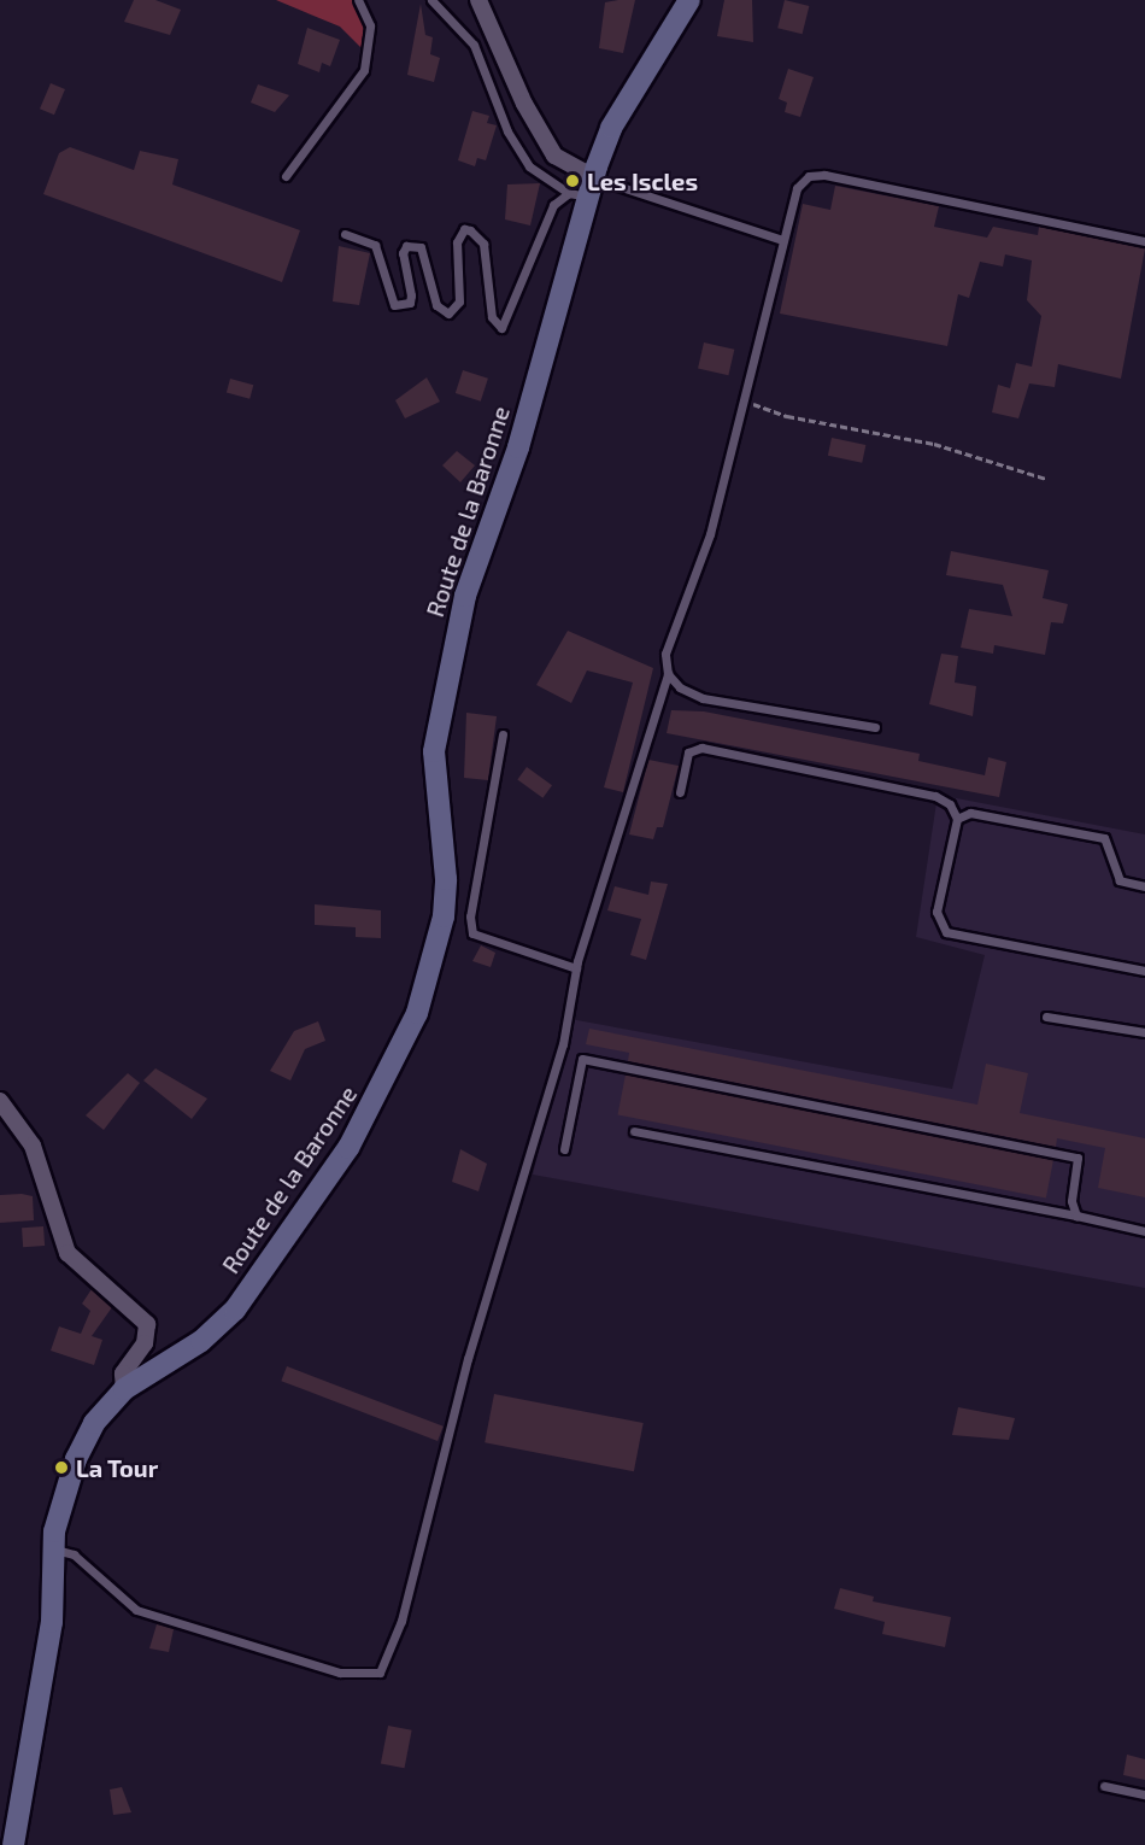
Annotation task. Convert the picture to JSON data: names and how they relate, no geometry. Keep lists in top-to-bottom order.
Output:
{
  "streets": {
    "main road": ["Route de la Baronne"]
  },
  "places": ["Les Iscles", "La Tour"]
}
